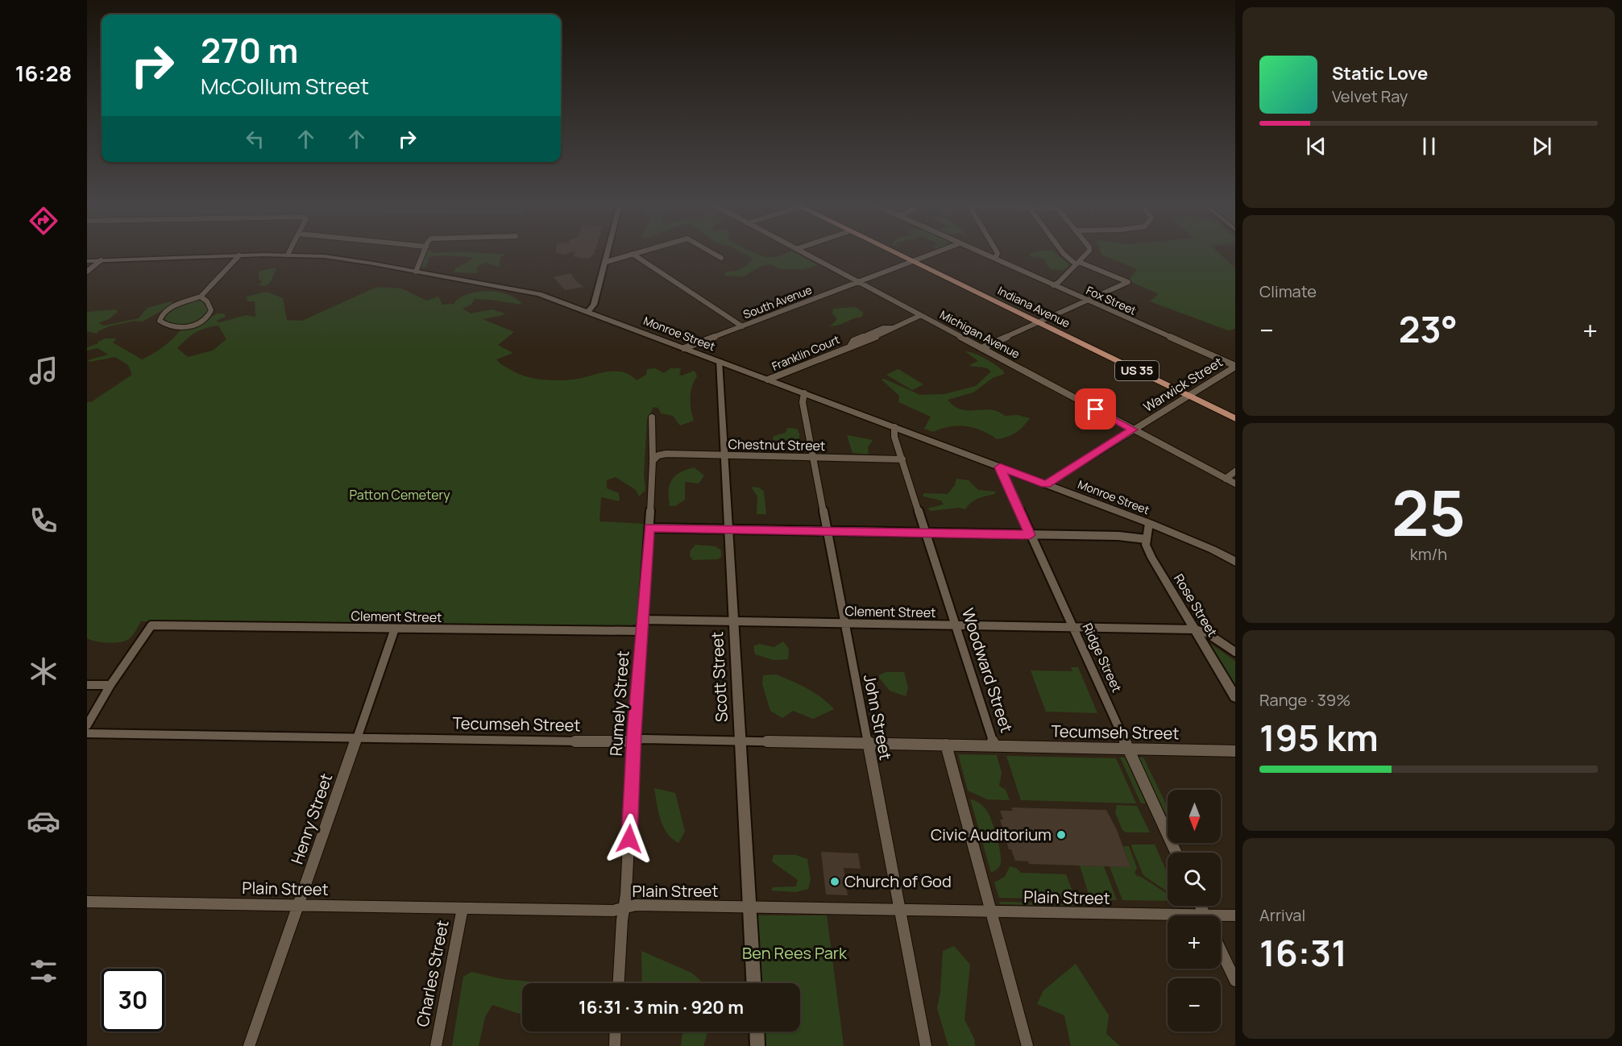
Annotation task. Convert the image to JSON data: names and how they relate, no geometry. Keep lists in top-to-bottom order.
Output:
{
  "streets": {
    "main road": ["Indiana Avenue", "Monroe Street", "US 35"],
    "street": [
      "Fox Street",
      "South Avenue",
      "Michigan Avenue",
      "Franklin Court",
      "Warwick Street",
      "Chestnut Street",
      "Rose Street",
      "Clement Street",
      "Ridge Street",
      "Woodward Street",
      "Scott Street",
      "Rumely Street",
      "John Street",
      "Tecumseh Street",
      "Henry Street",
      "Plain Street",
      "Charles Street"
    ]
  },
  "crossings": [
    ["Fox Street", "Warwick Street"],
    ["South Avenue", "Indiana Avenue"],
    ["South Avenue", "Monroe Street"],
    ["South Avenue", "Michigan Avenue"],
    ["Indiana Avenue", "Warwick Street"],
    ["Monroe Street", "Franklin Court"],
    ["Monroe Street", "Warwick Street"],
    ["Monroe Street", "Ridge Street"],
    ["Monroe Street", "Woodward Street"],
    ["Monroe Street", "Scott Street"],
    ["Monroe Street", "John Street"],
    ["Michigan Avenue", "Franklin Court"],
    ["Michigan Avenue", "Warwick Street"],
    ["Chestnut Street", "Woodward Street"],
    ["Chestnut Street", "Scott Street"],
    ["Chestnut Street", "Rumely Street"],
    ["Chestnut Street", "John Street"],
    ["Rose Street", "Clement Street"],
    ["Clement Street", "Ridge Street"],
    ["Clement Street", "Woodward Street"],
    ["Clement Street", "Scott Street"],
    ["Clement Street", "Rumely Street"],
    ["Clement Street", "John Street"],
    ["Clement Street", "Henry Street"],
    ["Ridge Street", "Tecumseh Street"],
    ["Woodward Street", "Tecumseh Street"],
    ["Scott Street", "Tecumseh Street"],
    ["Scott Street", "Plain Street"],
    ["Rumely Street", "Tecumseh Street"],
    ["Rumely Street", "Plain Street"],
    ["John Street", "Tecumseh Street"],
    ["John Street", "Plain Street"],
    ["Tecumseh Street", "Henry Street"],
    ["Henry Street", "Plain Street"],
    ["Plain Street", "Charles Street"]
  ],
  "parks": ["Patton Cemetery", "Ben Rees Park"],
  "places": ["Civic Auditorium", "Church of God"],
  "north": "bottom",
  "page": {
    "tabs": "16:28",
    "turn": ["270 m", "McCollum Street"],
    "song": ["Static Love", "Velvet Ray"],
    "tile": [
      "Climate",
      ["25", "km/h"],
      ["Range · 39%", "195 km"],
      ["Arrival", "16:31"]
    ],
    "heat": ["−", "23°", "+"],
    "map_buttons": ["+", "−"],
    "limit": "30",
    "trip": "16:31 · 3 min · 920 m"
  }
}
